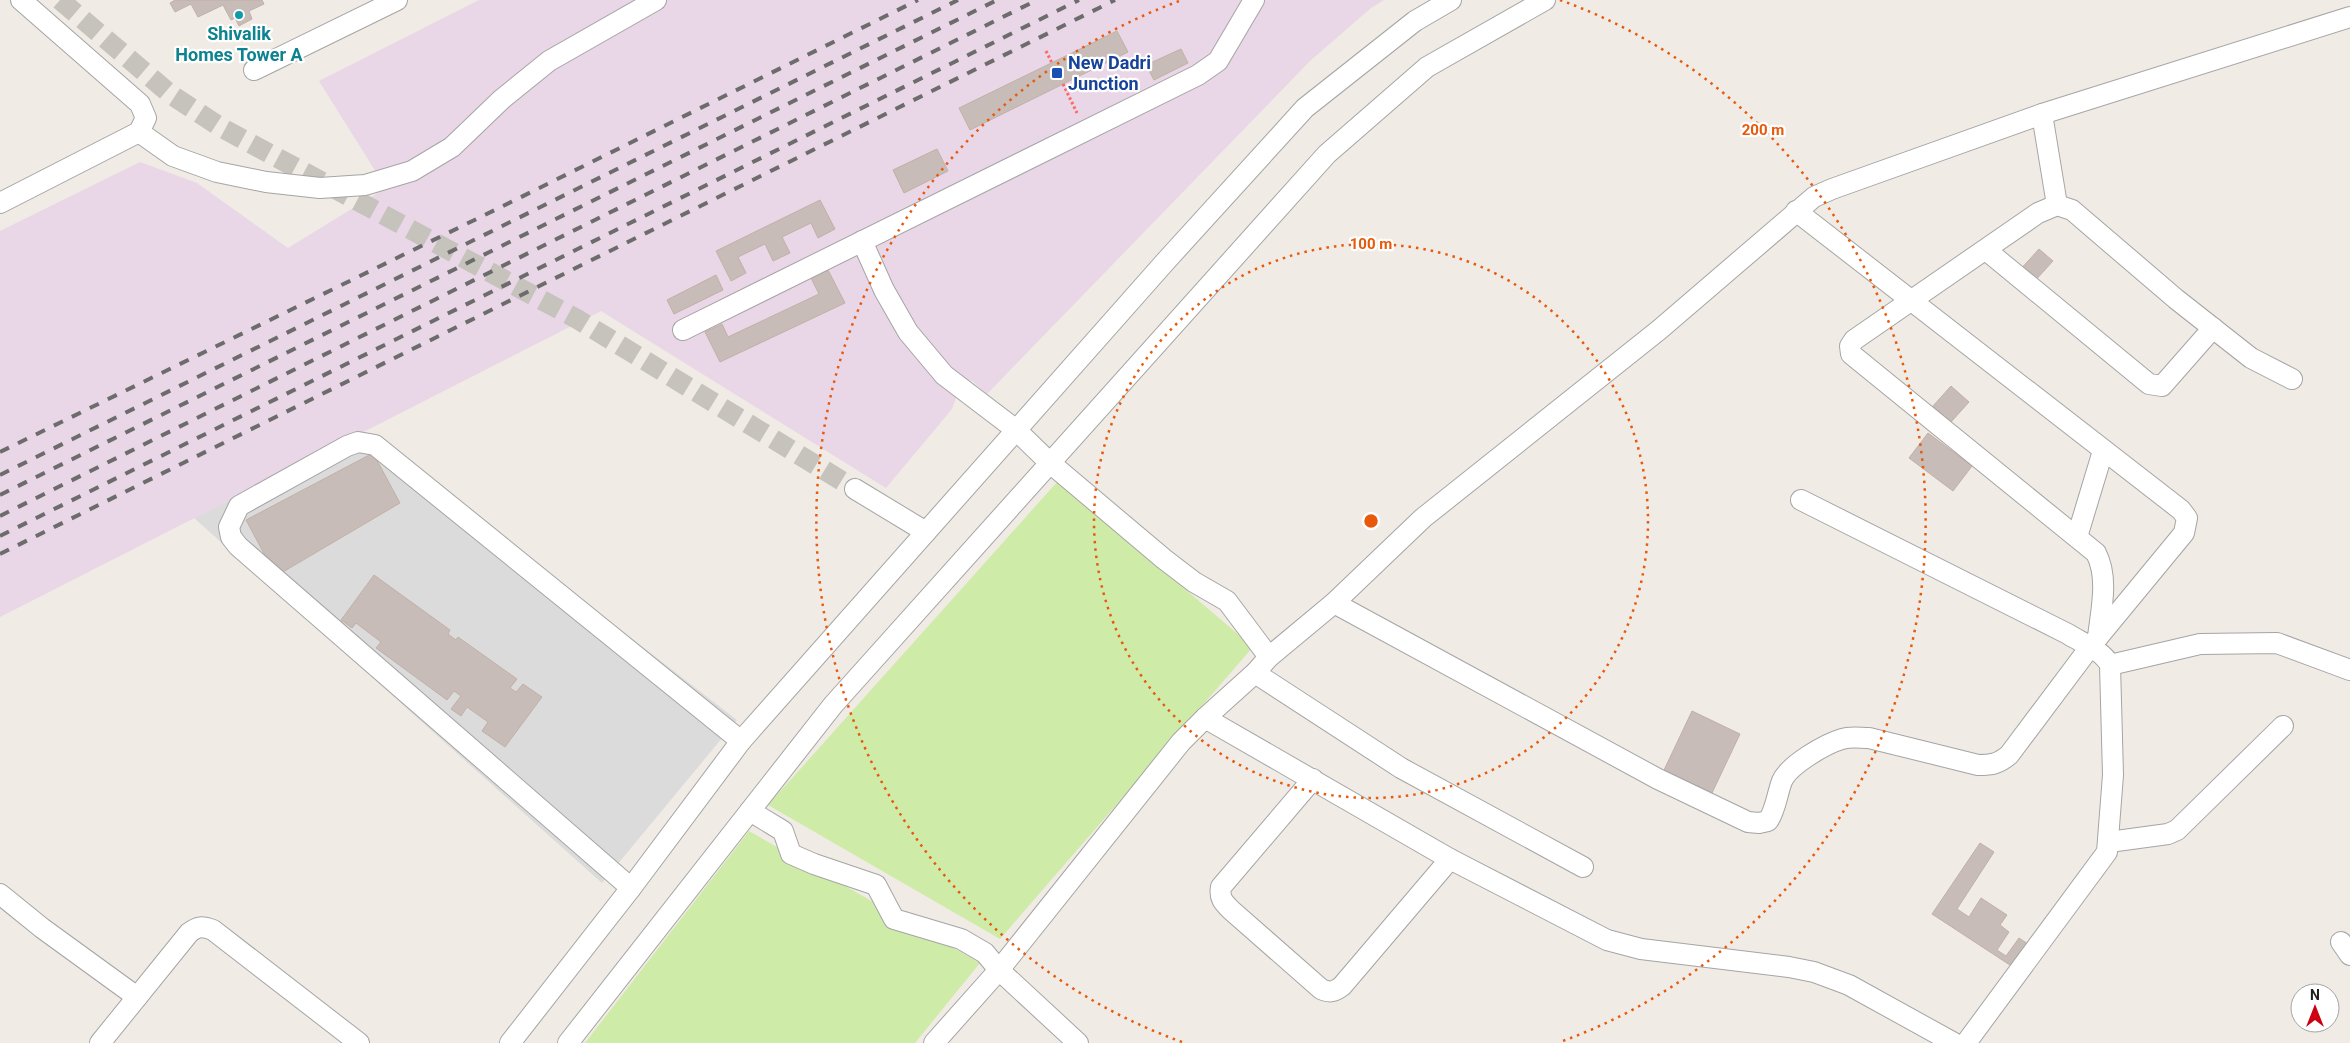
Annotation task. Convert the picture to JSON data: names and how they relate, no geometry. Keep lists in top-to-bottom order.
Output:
{
  "places": {
    "other": ["Shivalik Homes Tower A"],
    "transit": ["New Dadri Junction"]
  },
  "north": "top",
  "rings": ["200 m", "100 m"]
}
